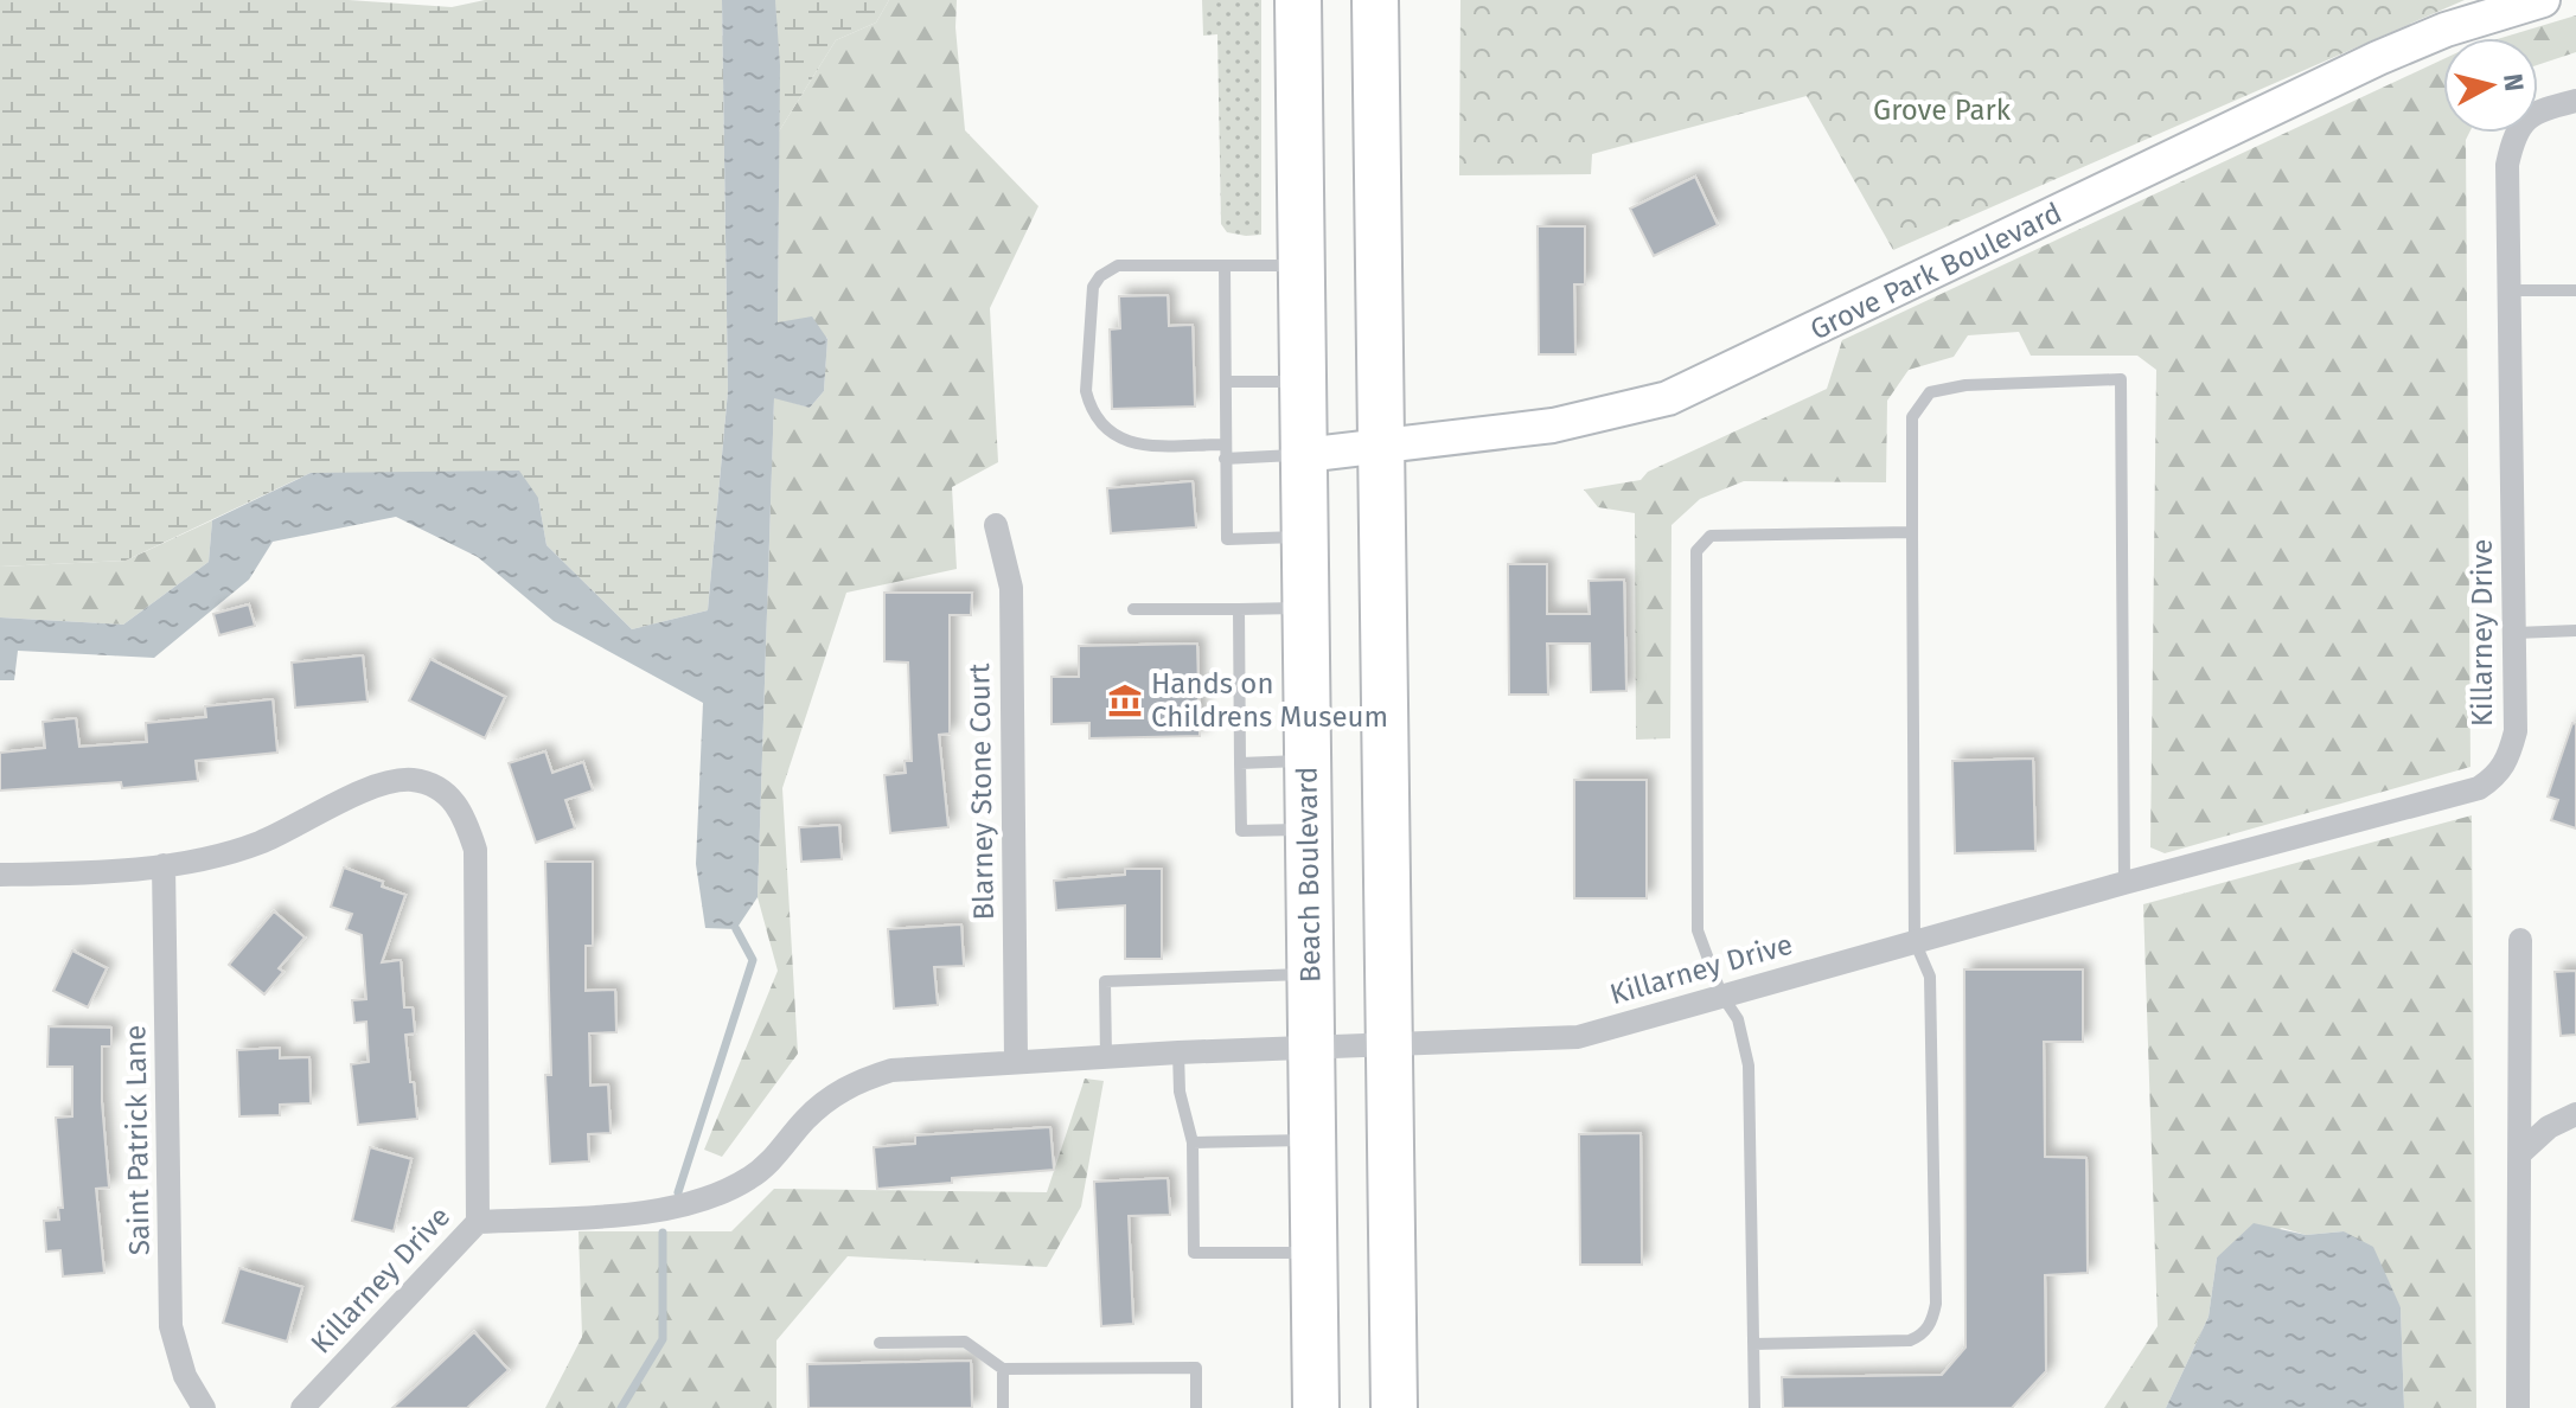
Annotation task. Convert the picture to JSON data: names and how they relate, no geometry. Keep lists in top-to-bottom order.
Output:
{
  "streets": {
    "highway": ["Beach Boulevard"],
    "street": [
      "Grove Park Boulevard",
      "Killarney Drive",
      "Blarney Stone Court",
      "Saint Patrick Lane"
    ]
  },
  "crossings": [
    ["Grove Park Boulevard", "Beach Boulevard"],
    ["Killarney Drive", "Blarney Stone Court"],
    ["Killarney Drive", "Beach Boulevard"]
  ],
  "parks": ["Grove Park"],
  "places": {
    "museum": ["Hands on Childrens Museum"]
  },
  "north": "right"
}
